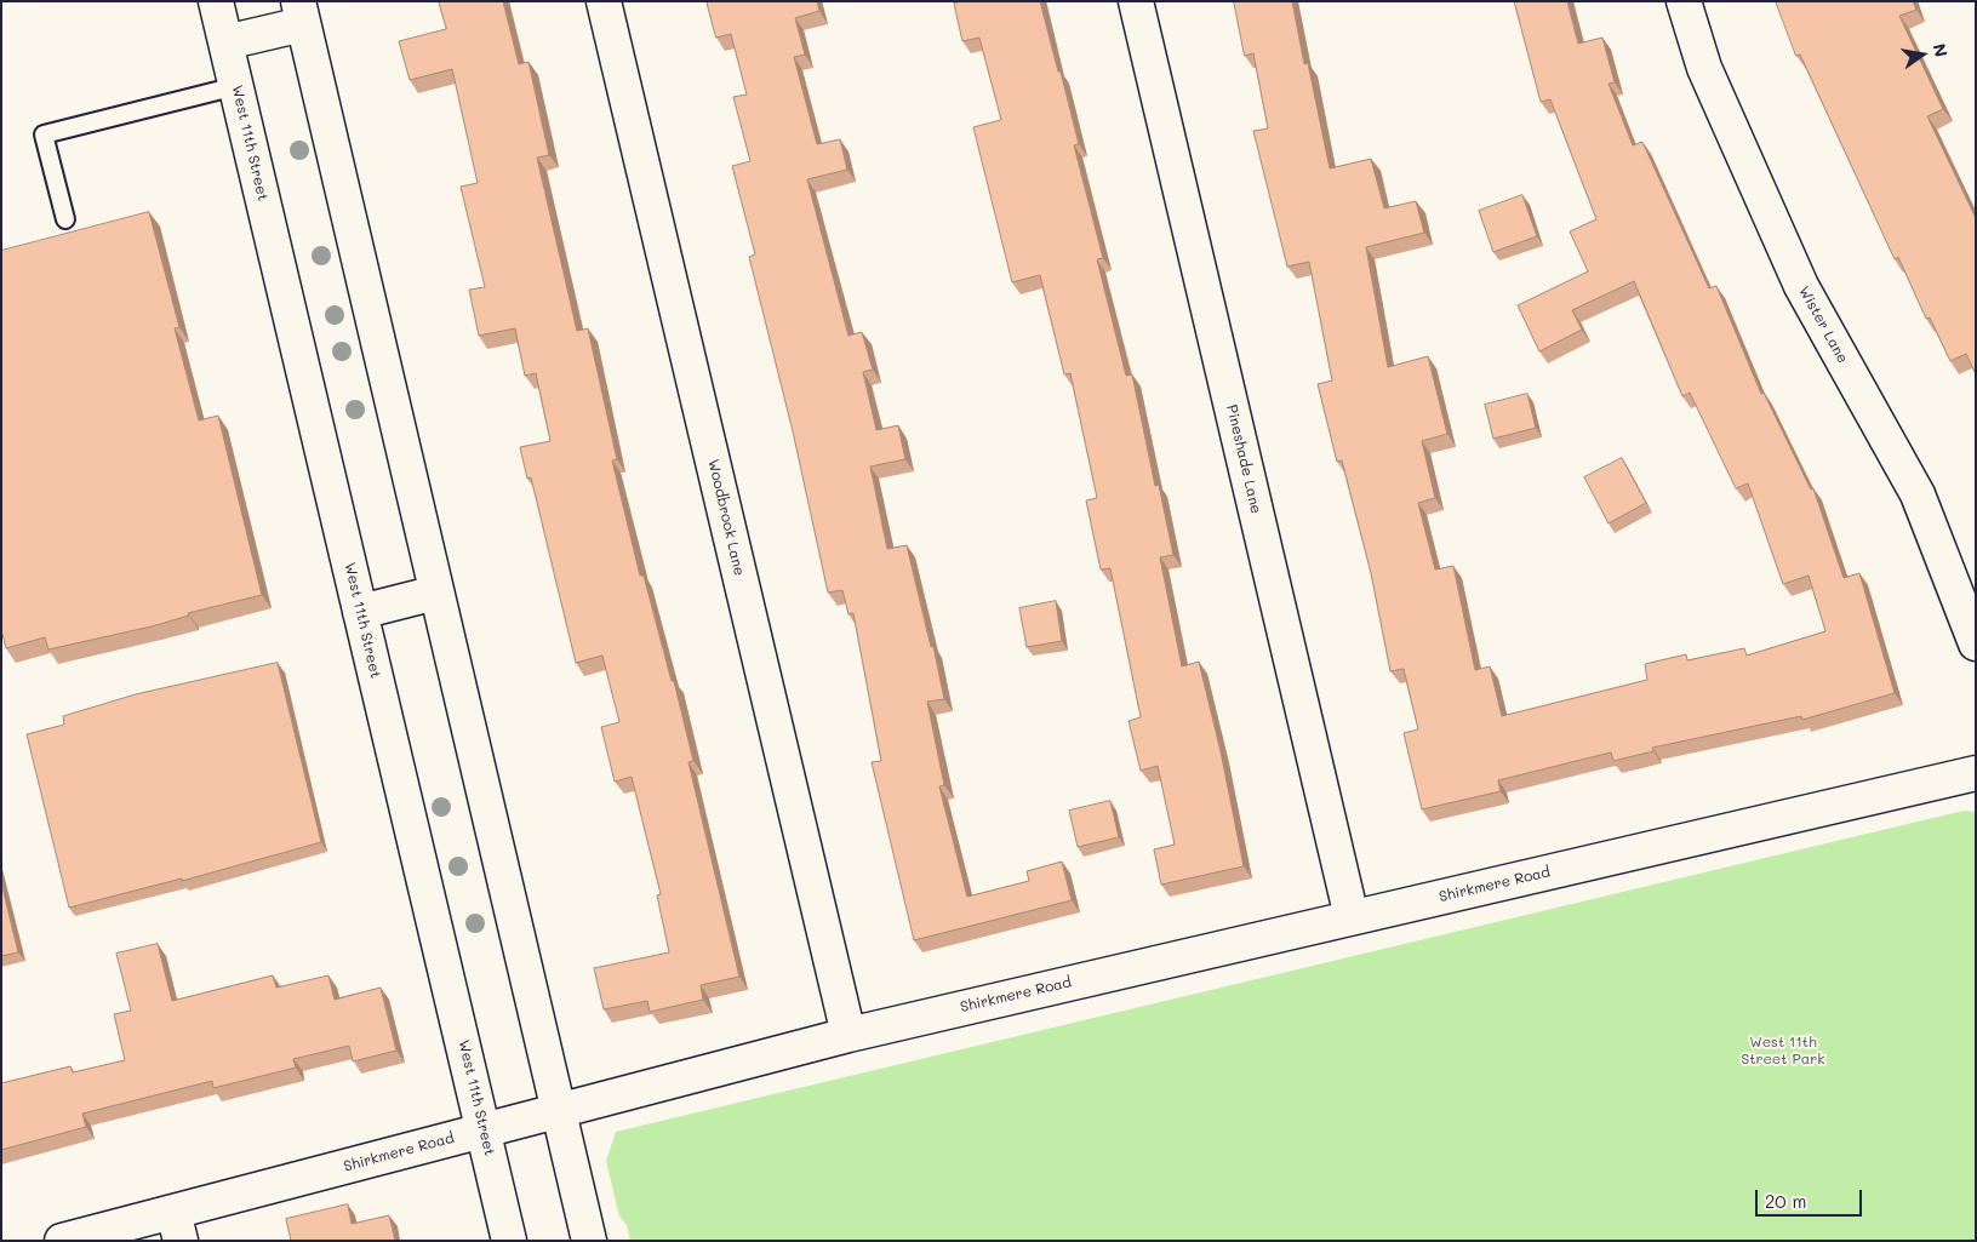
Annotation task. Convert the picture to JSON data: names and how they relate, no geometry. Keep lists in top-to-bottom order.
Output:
{
  "streets": {
    "street": [
      "West 11th Street",
      "Wister Lane",
      "Pineshade Lane",
      "Woodbrook Lane",
      "Shirkmere Road"
    ]
  },
  "crossings": [
    ["West 11th Street", "Shirkmere Road"],
    ["Pineshade Lane", "Shirkmere Road"],
    ["Woodbrook Lane", "Shirkmere Road"]
  ],
  "parks": ["West 11th Street Park"],
  "scale_bar": "20 m",
  "north": "right"
}
